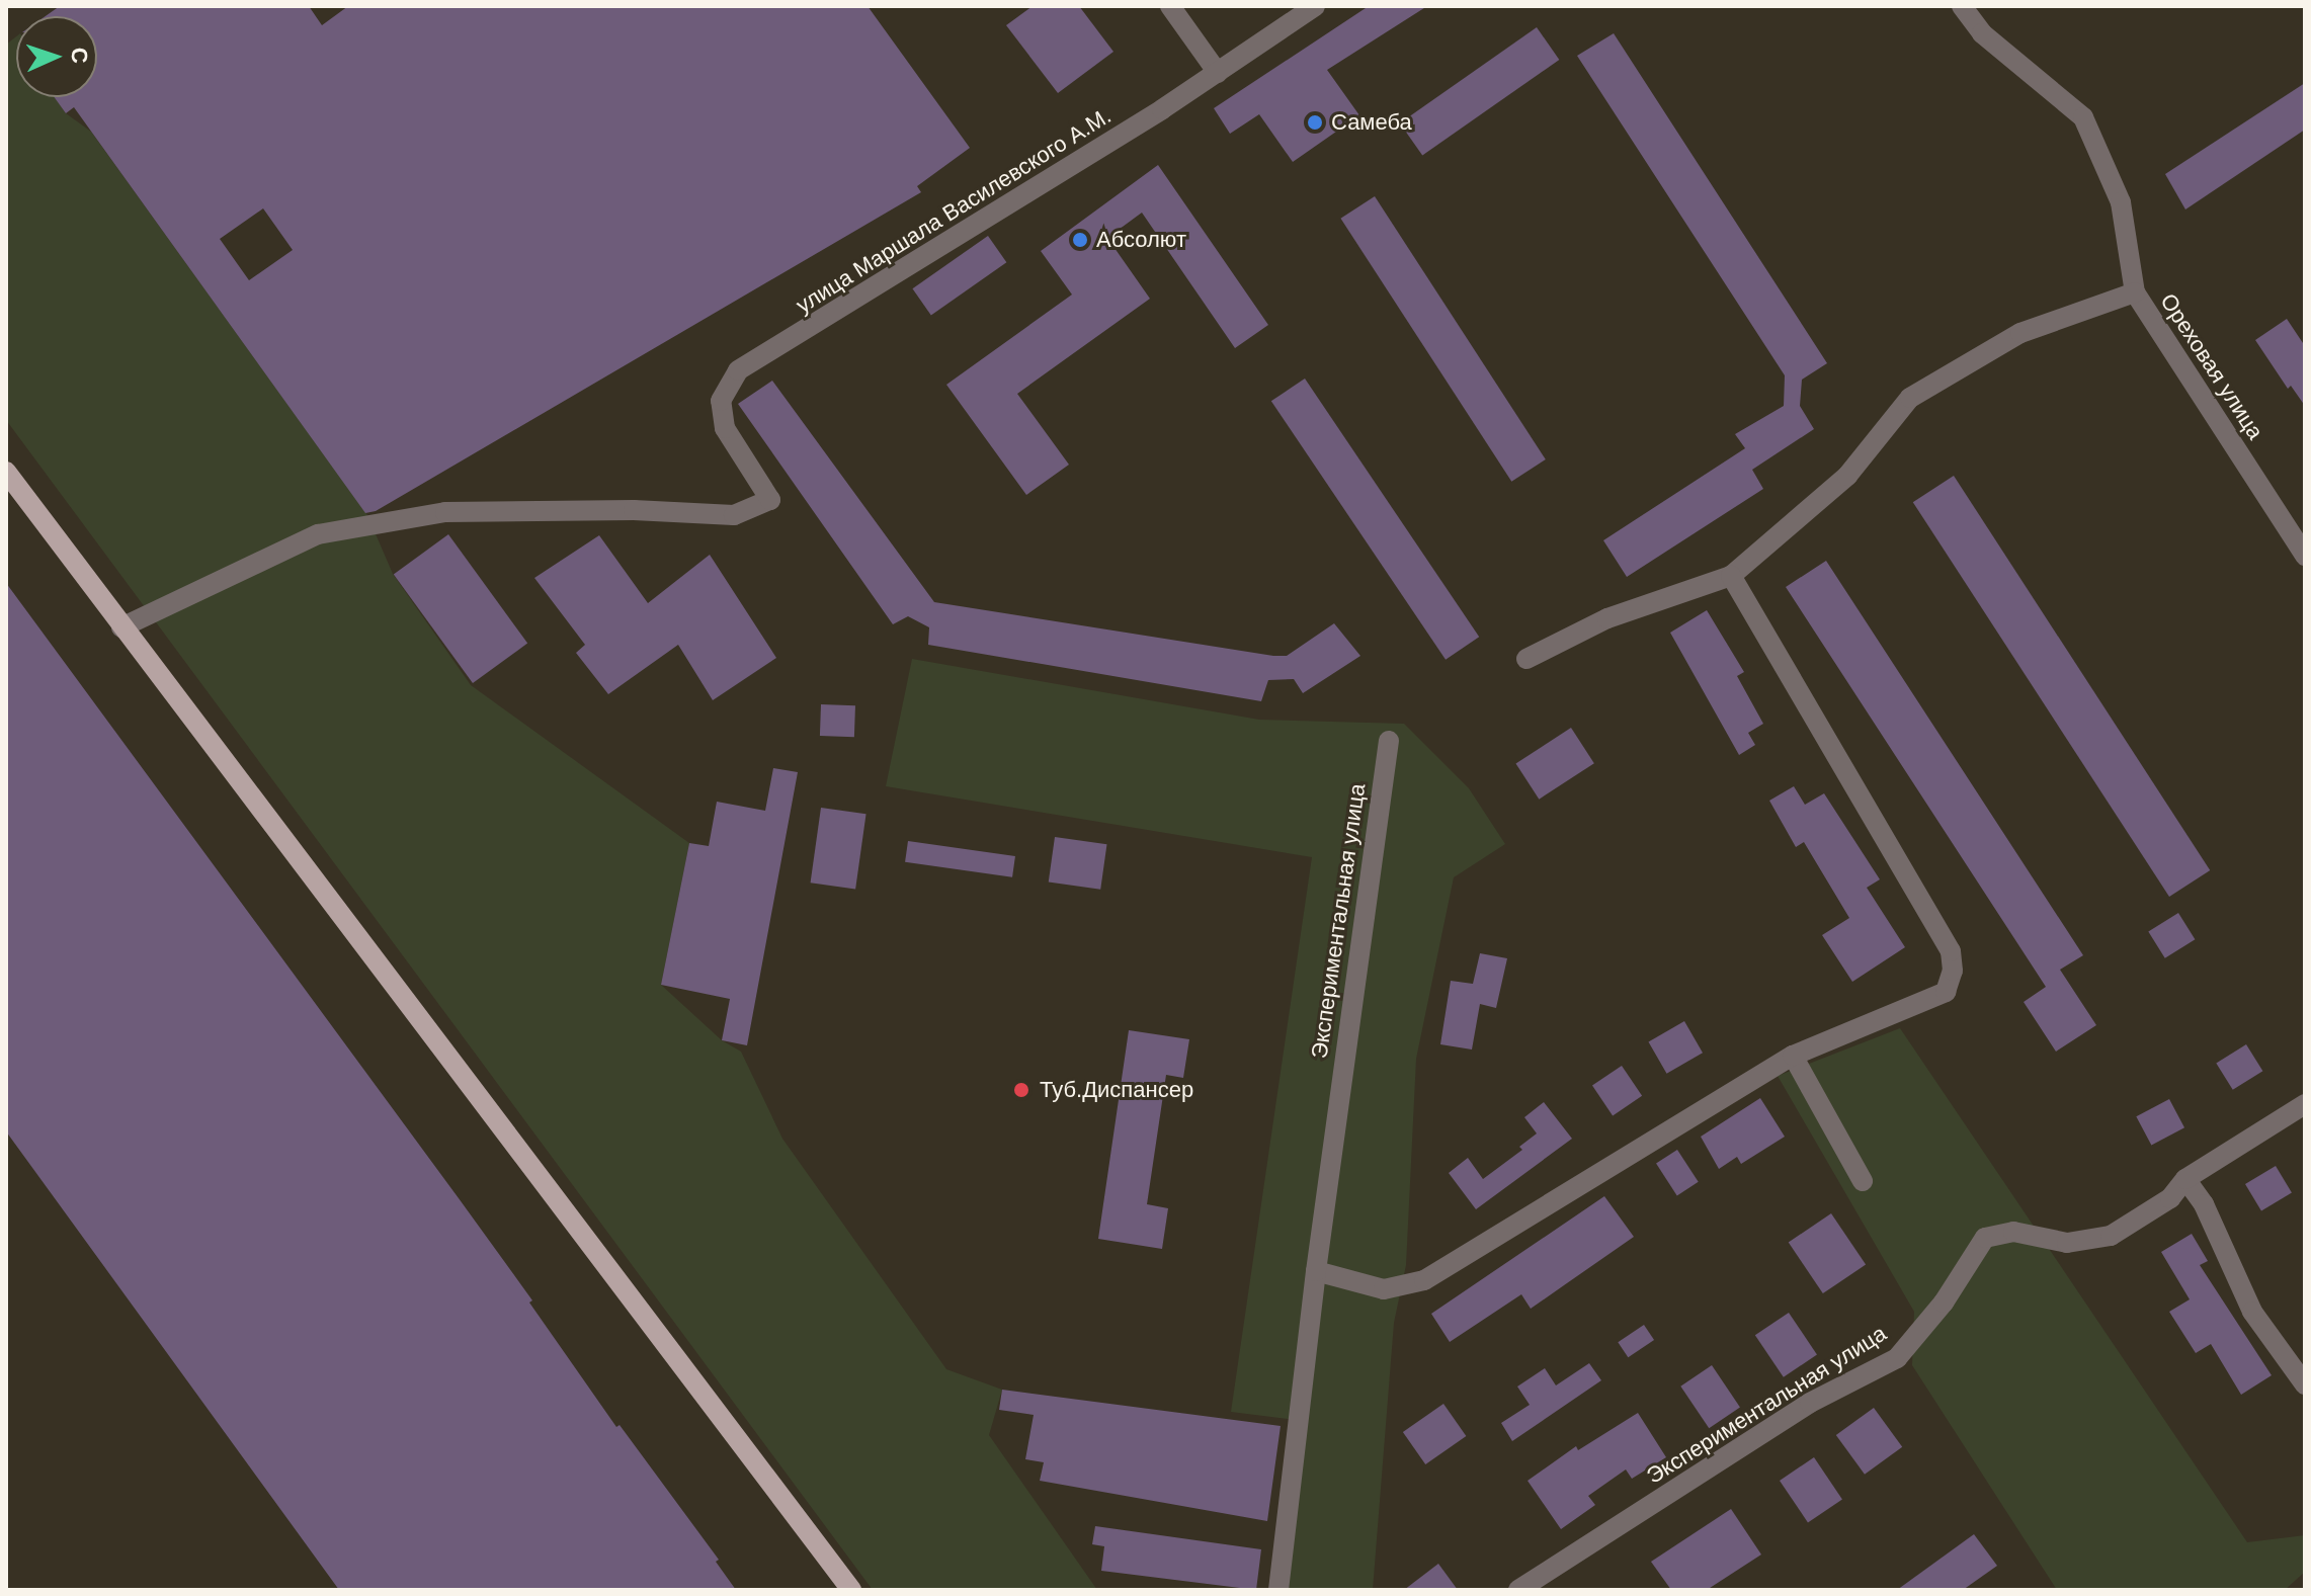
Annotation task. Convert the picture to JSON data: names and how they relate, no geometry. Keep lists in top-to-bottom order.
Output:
{
  "streets": {
    "street": ["улица Маршала Василевского А.М.", "Ореховая улица", "Экспериментальная улица"]
  },
  "places": ["Самеба", "Абсолют", "Туб.Диспансер"],
  "north": "right"
}
